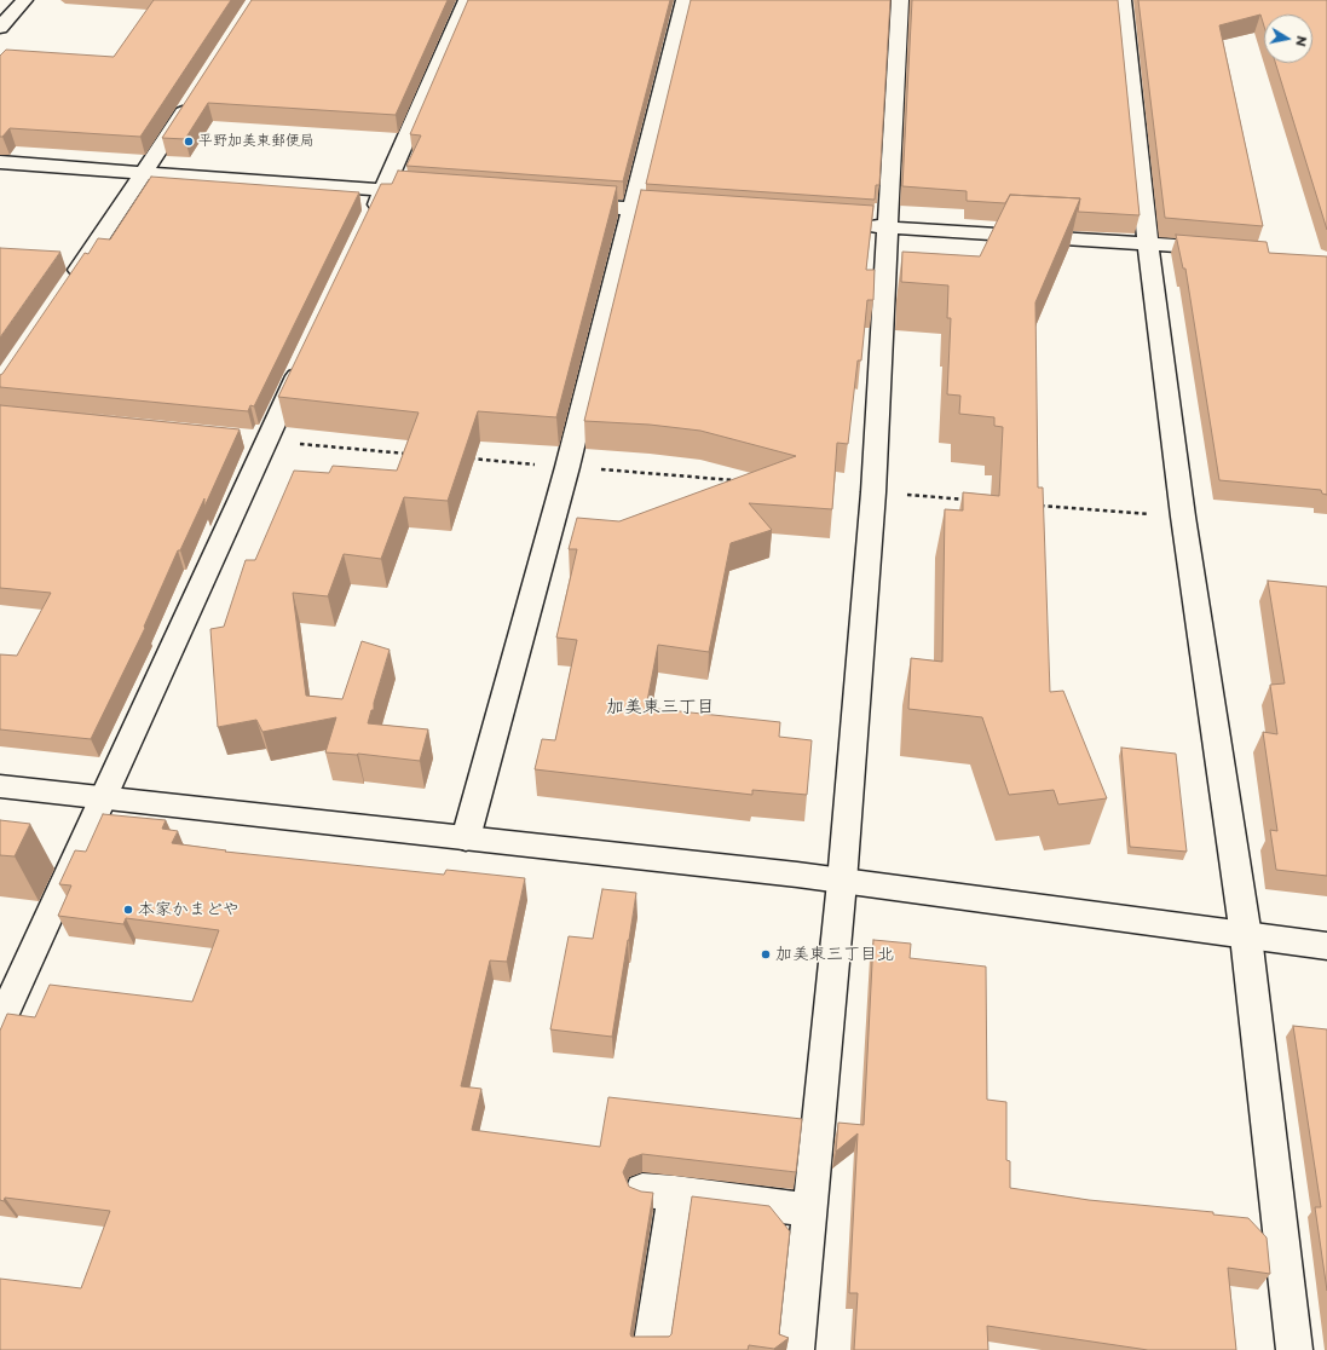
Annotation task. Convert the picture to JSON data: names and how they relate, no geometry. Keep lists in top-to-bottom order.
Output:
{
  "districts": ["加美東三丁目"],
  "places": ["平野加美東郵便局", "本家かまどや", "加美東三丁目北"],
  "north": "right"
}
